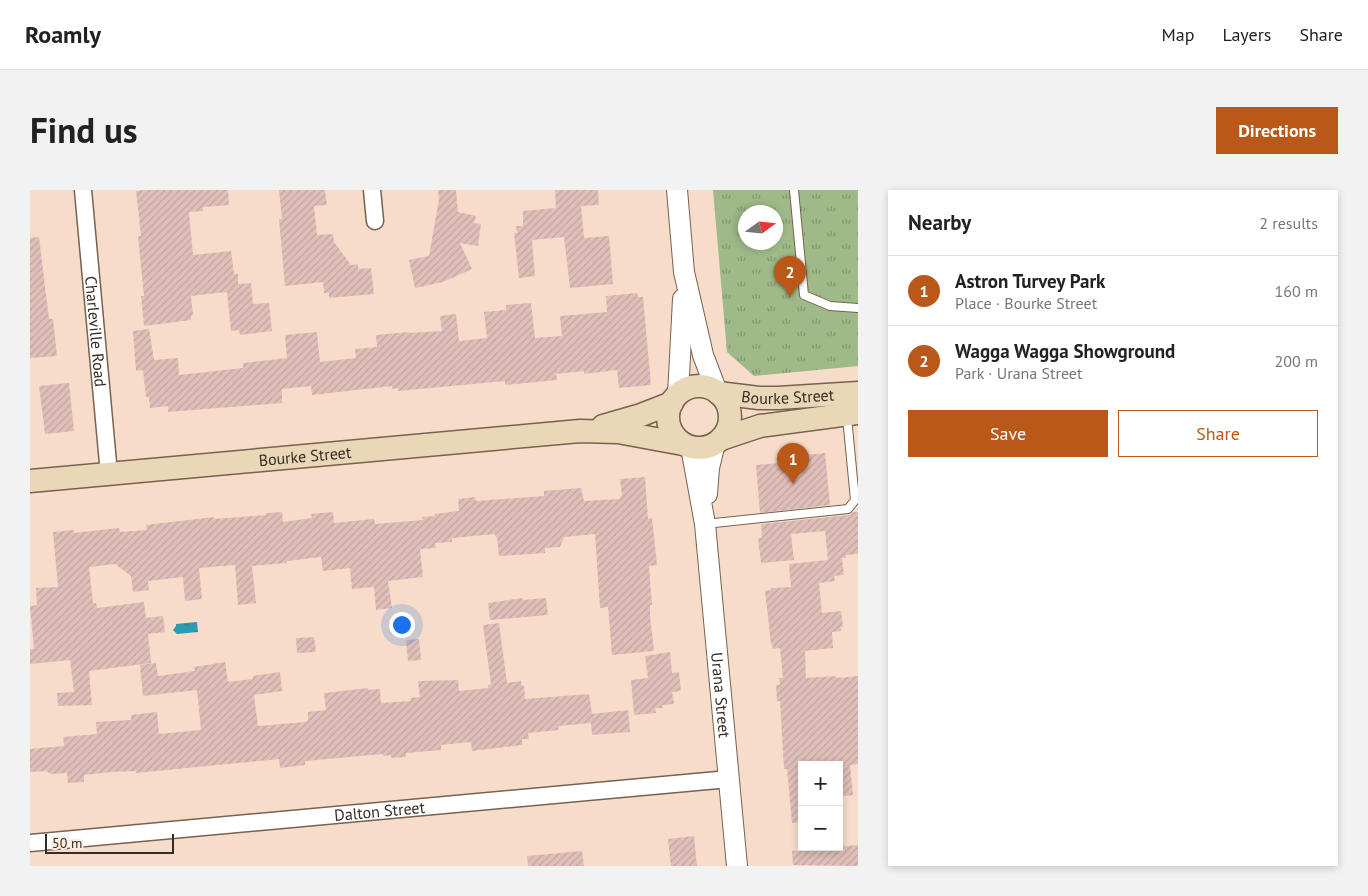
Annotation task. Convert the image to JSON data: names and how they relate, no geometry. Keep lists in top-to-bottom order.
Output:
{
  "streets": {
    "main road": ["Bourke Street"],
    "street": ["Charleville Road", "Urana Street", "Dalton Street"]
  },
  "crossings": [
    ["Charleville Road", "Bourke Street"],
    ["Bourke Street", "Urana Street"],
    ["Urana Street", "Dalton Street"]
  ],
  "scale_bar": "50 m",
  "north": "right",
  "page": {
    "header": "Roamly",
    "nav": ["Map", "Layers", "Share"],
    "title": "Find us",
    "buttons": [
      "Directions",
      ["Save", "Share"]
    ],
    "heading": ["Nearby", "2 results"],
    "list": [
      {
        "mark": "1",
        "name": "Astron Turvey Park",
        "note": "Place · Bourke Street",
        "value": "160 m"
      },
      {
        "mark": "2",
        "name": "Wagga Wagga Showground",
        "note": "Park · Urana Street",
        "value": "200 m"
      }
    ],
    "pins": ["2", "1"],
    "map_buttons": ["+", "−"],
    "scale": "50 m"
  }
}
